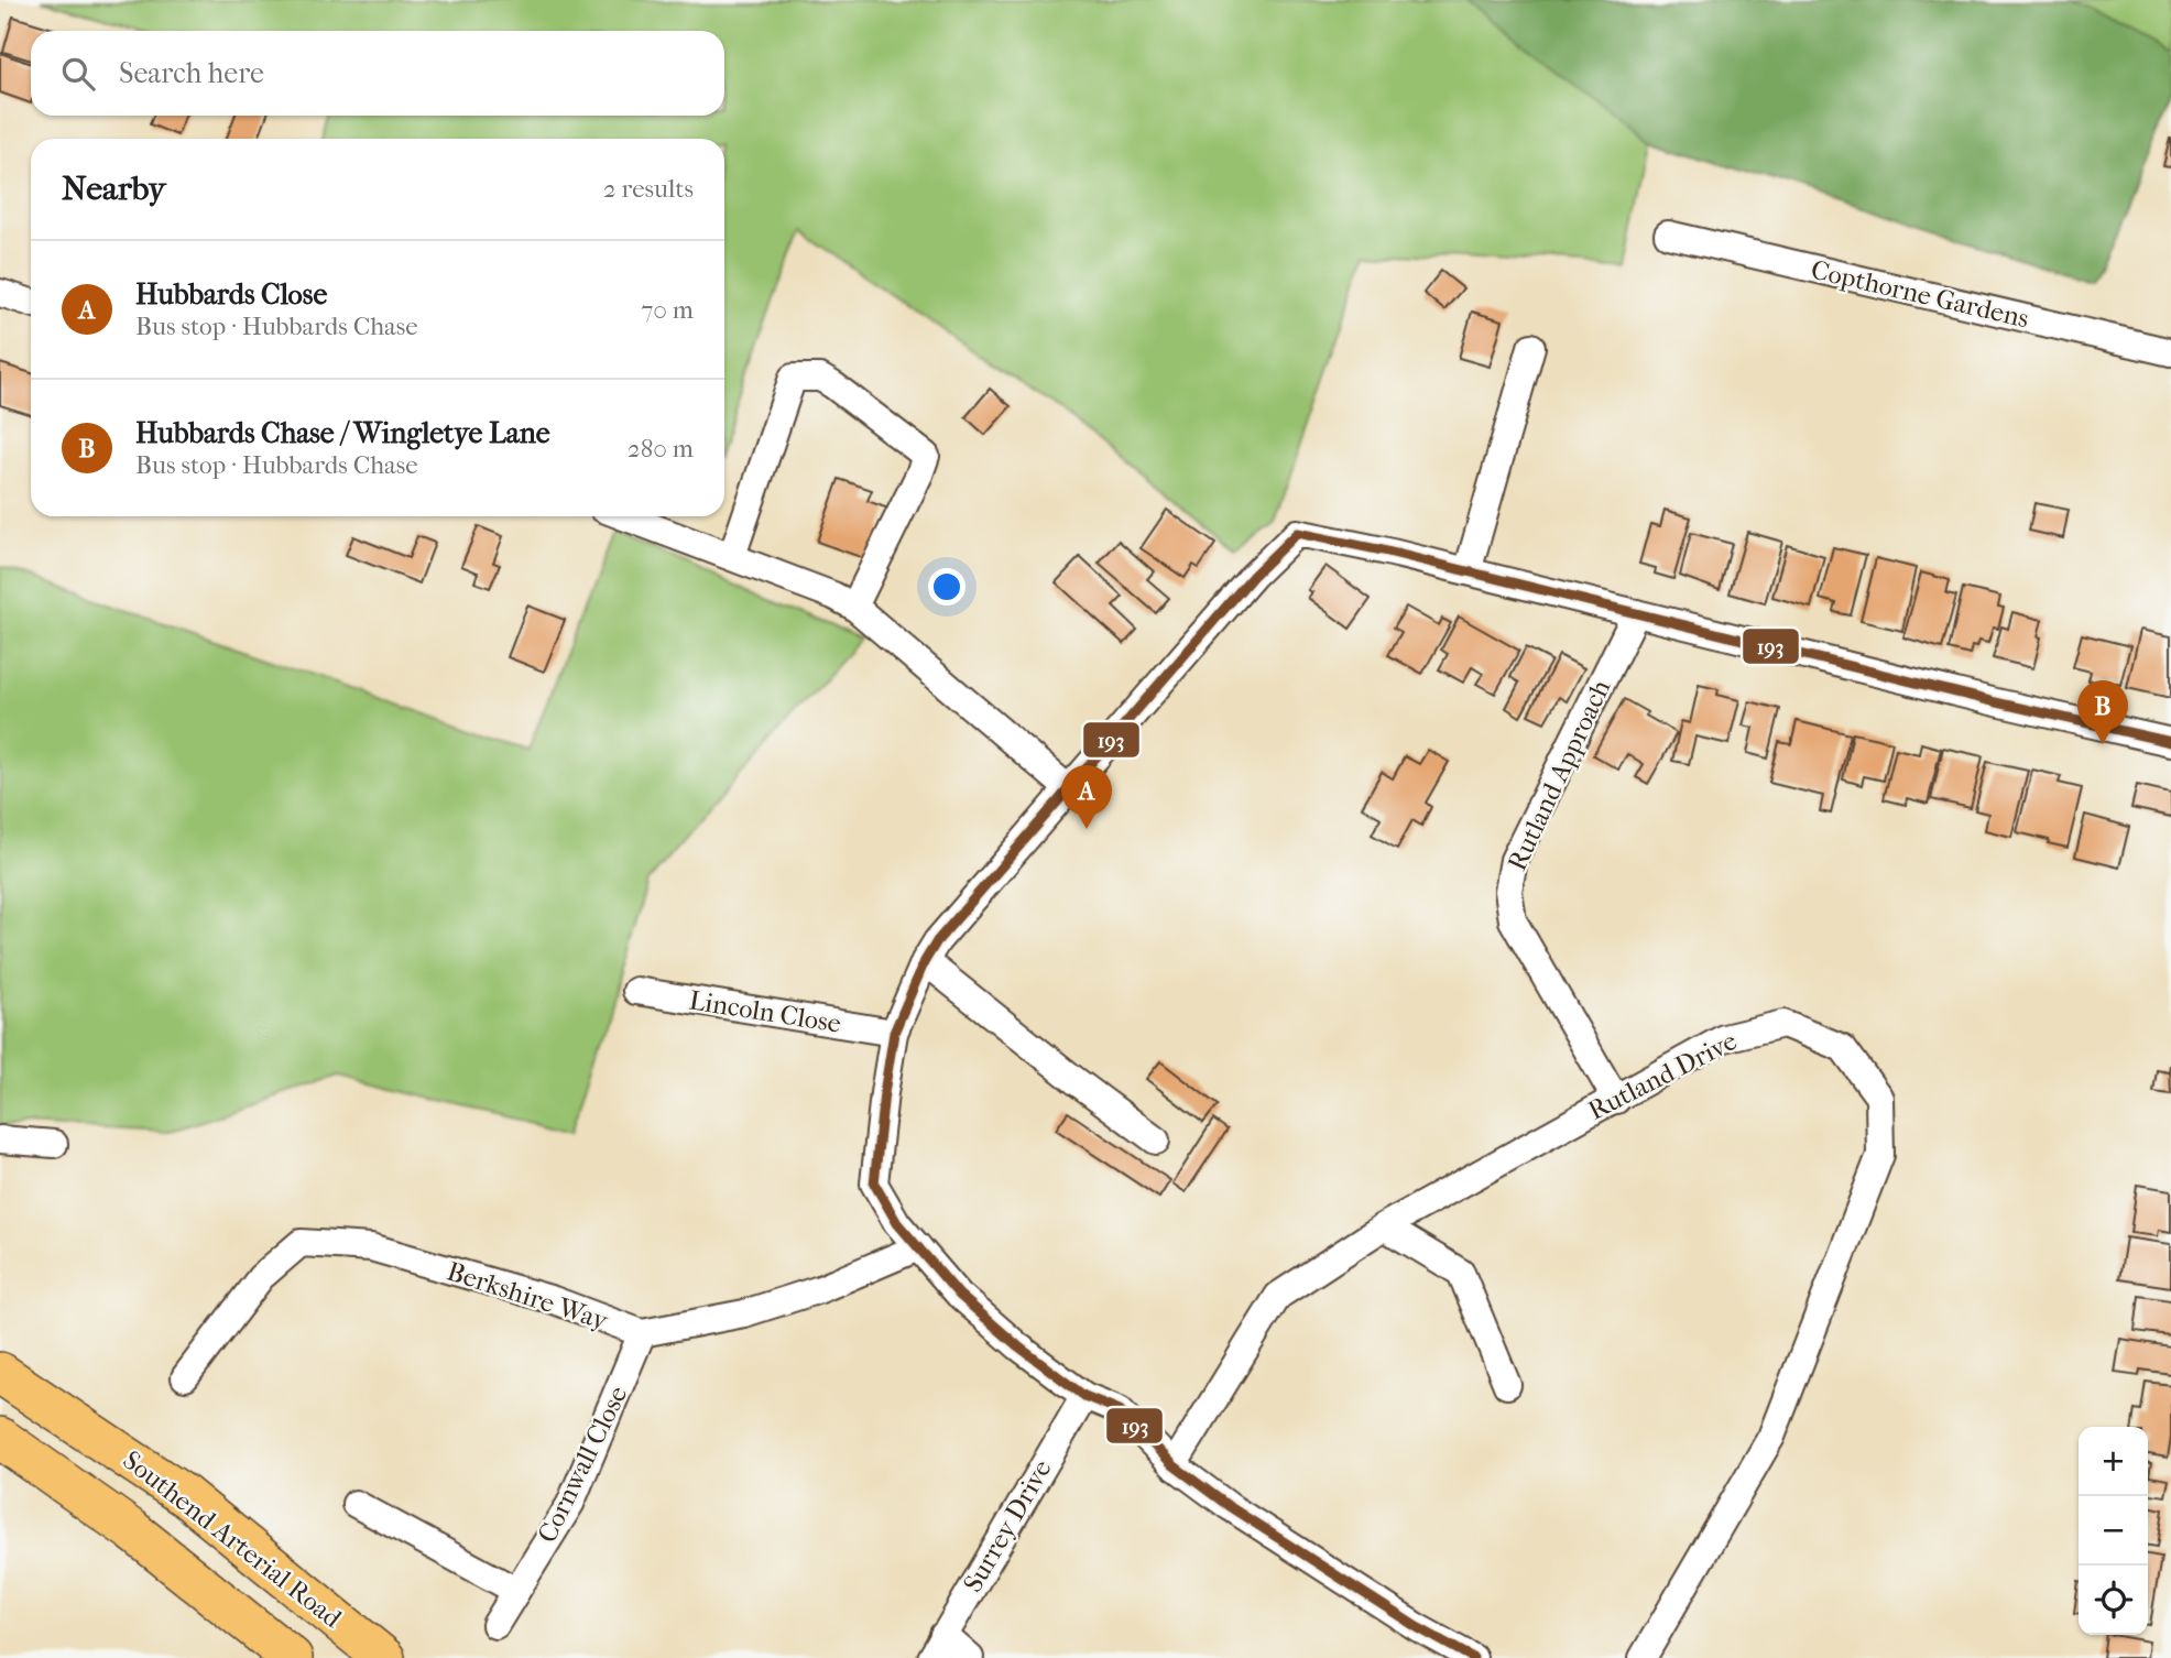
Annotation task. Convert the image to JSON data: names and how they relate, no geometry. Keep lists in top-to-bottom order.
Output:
{
  "streets": {
    "highway": ["Southend Arterial Road"],
    "street": [
      "Copthorne Gardens",
      "Rutland Approach",
      "Lincoln Close",
      "Rutland Drive",
      "Berkshire Way",
      "Cornwall Close",
      "Surrey Drive"
    ]
  },
  "crossings": [
    ["Rutland Approach", "Rutland Drive"],
    ["Berkshire Way", "Cornwall Close"]
  ],
  "lines": ["transit line 193"],
  "page": {
    "search": "Search here",
    "heading": ["Nearby", "2 results"],
    "list": [
      {
        "mark": "A",
        "name": "Hubbards Close",
        "note": "Bus stop · Hubbards Chase",
        "value": "70 m"
      },
      {
        "mark": "B",
        "name": "Hubbards Chase / Wingletye Lane",
        "note": "Bus stop · Hubbards Chase",
        "value": "280 m"
      }
    ],
    "pins": ["B", "A"],
    "map_buttons": ["+", "−"]
  }
}
